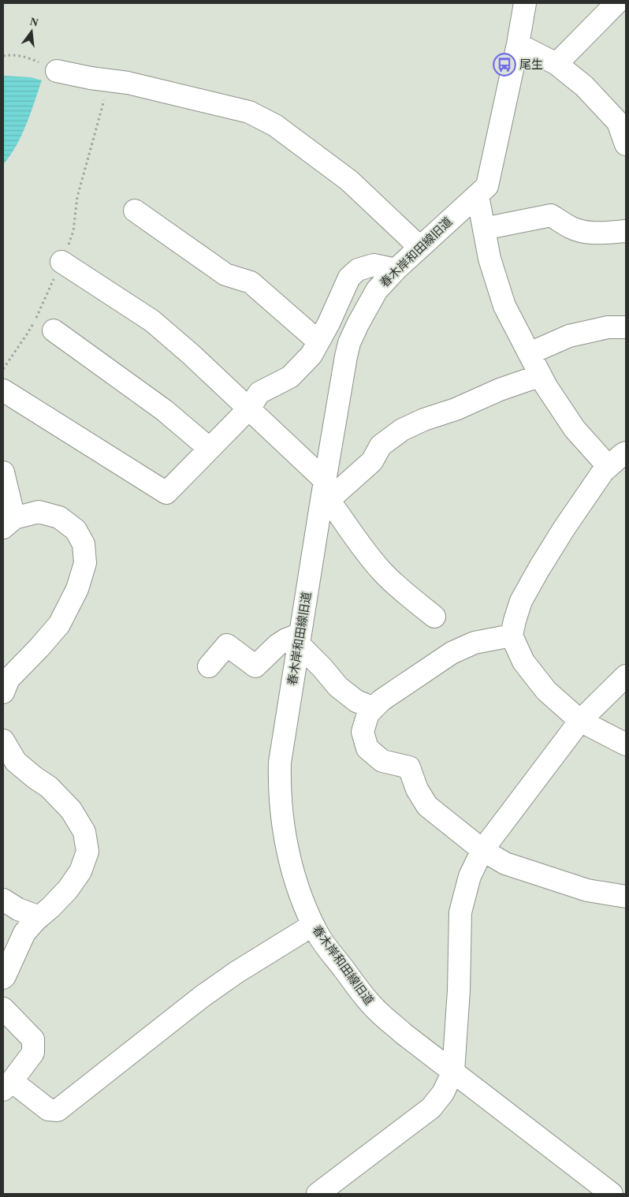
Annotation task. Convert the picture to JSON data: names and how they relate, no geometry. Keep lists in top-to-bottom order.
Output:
{
  "streets": {
    "street": ["春木岸和田線旧道"]
  },
  "places": {
    "bus stop": ["尾生"]
  },
  "north": "top"
}
